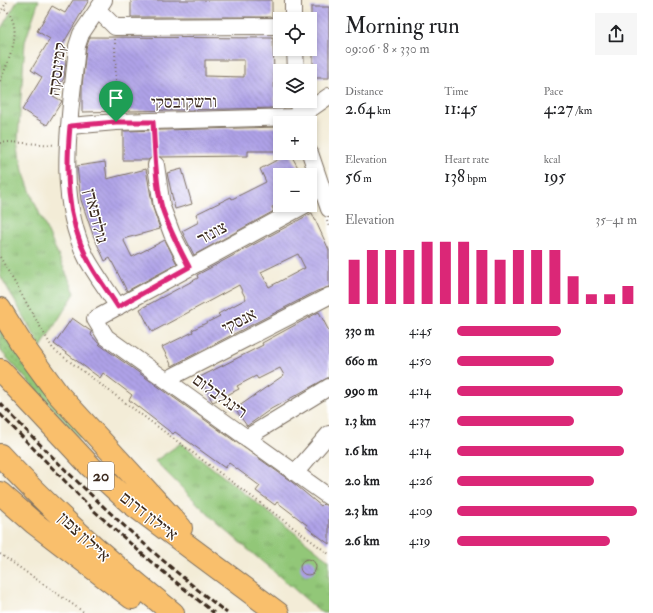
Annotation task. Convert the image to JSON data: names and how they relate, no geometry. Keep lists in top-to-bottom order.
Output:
{
  "streets": {
    "highway": ["20", "איילון דרום", "איילון צפון"],
    "street": [
      "קמינסקה",
      "ורשקובסקי",
      "גולדפאדן",
      "צונזר",
      "אנסקי",
      "רינגלבלום"
    ]
  },
  "crossings": [
    ["קמינסקה", "ורשקובסקי"],
    ["קמינסקה", "גולדפאדן"],
    ["ורשקובסקי", "גולדפאדן"],
    ["גולדפאדן", "צונזר"],
    ["צונזר", "רינגלבלום"],
    ["אנסקי", "רינגלבלום"]
  ],
  "page": {
    "heading": ["Morning run", "09:06 · 8 × 330 m"],
    "map_buttons": ["+", "−"],
    "stats": [
      ["Distance", "2.64 km"],
      ["Time", "11:45"],
      ["Pace", "4:27 /km"],
      ["Elevation", "56 m"],
      ["Heart rate", "138 bpm"],
      ["kcal", "195"]
    ],
    "chart": ["Elevation", "35–41 m"],
    "list": [
      {
        "name": "330 m",
        "note": "4:45"
      },
      {
        "name": "660 m",
        "note": "4:50"
      },
      {
        "name": "990 m",
        "note": "4:14"
      },
      {
        "name": "1.3 km",
        "note": "4:37"
      },
      {
        "name": "1.6 km",
        "note": "4:14"
      },
      {
        "name": "2.0 km",
        "note": "4:26"
      },
      {
        "name": "2.3 km",
        "note": "4:09"
      },
      {
        "name": "2.6 km",
        "note": "4:19"
      }
    ]
  }
}
